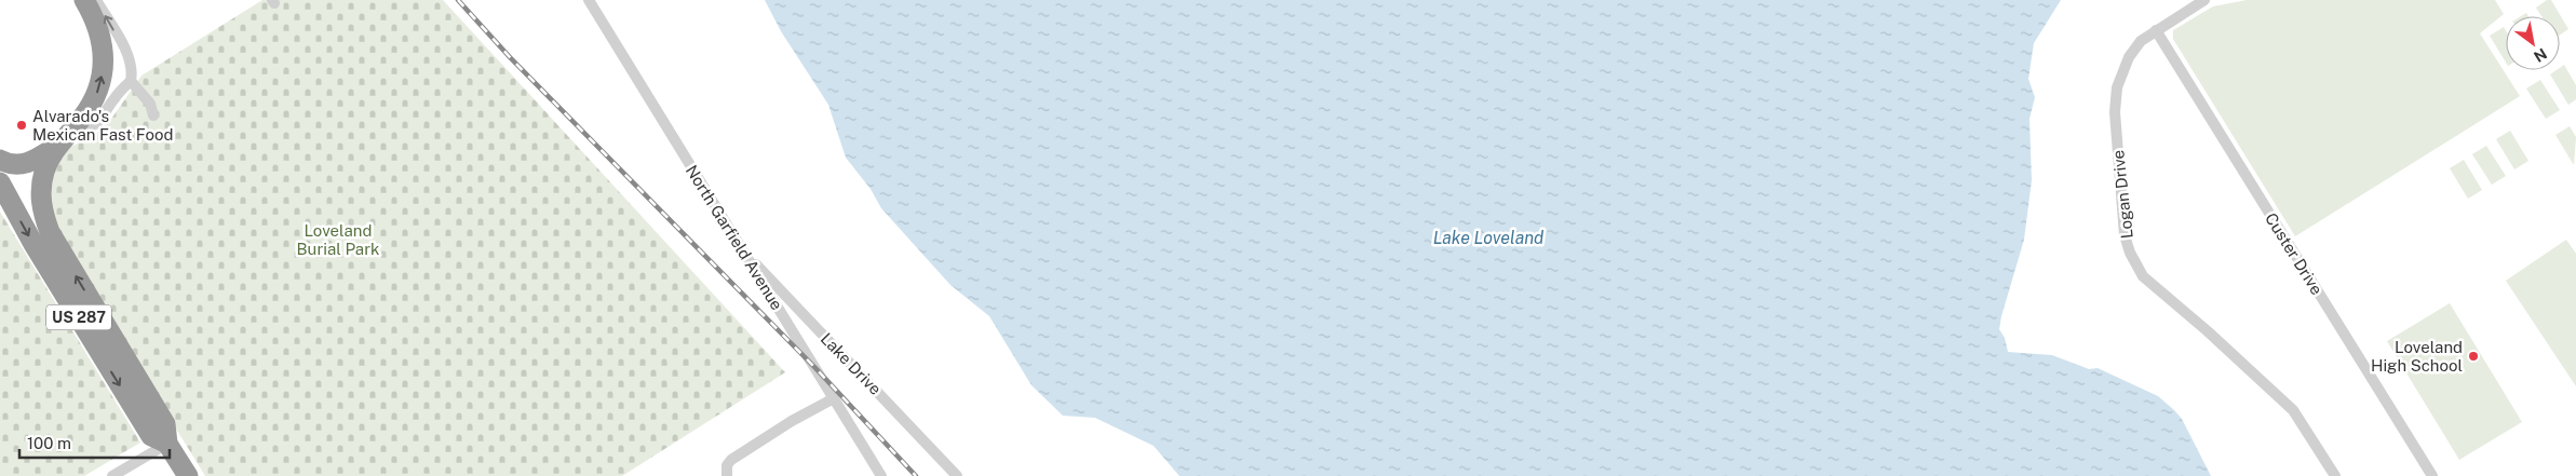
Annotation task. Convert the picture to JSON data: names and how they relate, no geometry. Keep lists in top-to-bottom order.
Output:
{
  "streets": {
    "highway": ["US 287"],
    "street": [
      "Logan Drive",
      "North Garfield Avenue",
      "Custer Drive",
      "Lake Drive"
    ]
  },
  "crossings": [
    ["Logan Drive", "Custer Drive"],
    ["North Garfield Avenue", "Lake Drive"]
  ],
  "water": ["Lake Loveland"],
  "parks": ["Loveland Burial Park"],
  "places": ["Alvarado's Mexican Fast Food", "Loveland High School"],
  "scale_bar": "100 m",
  "north": "bottom right"
}
